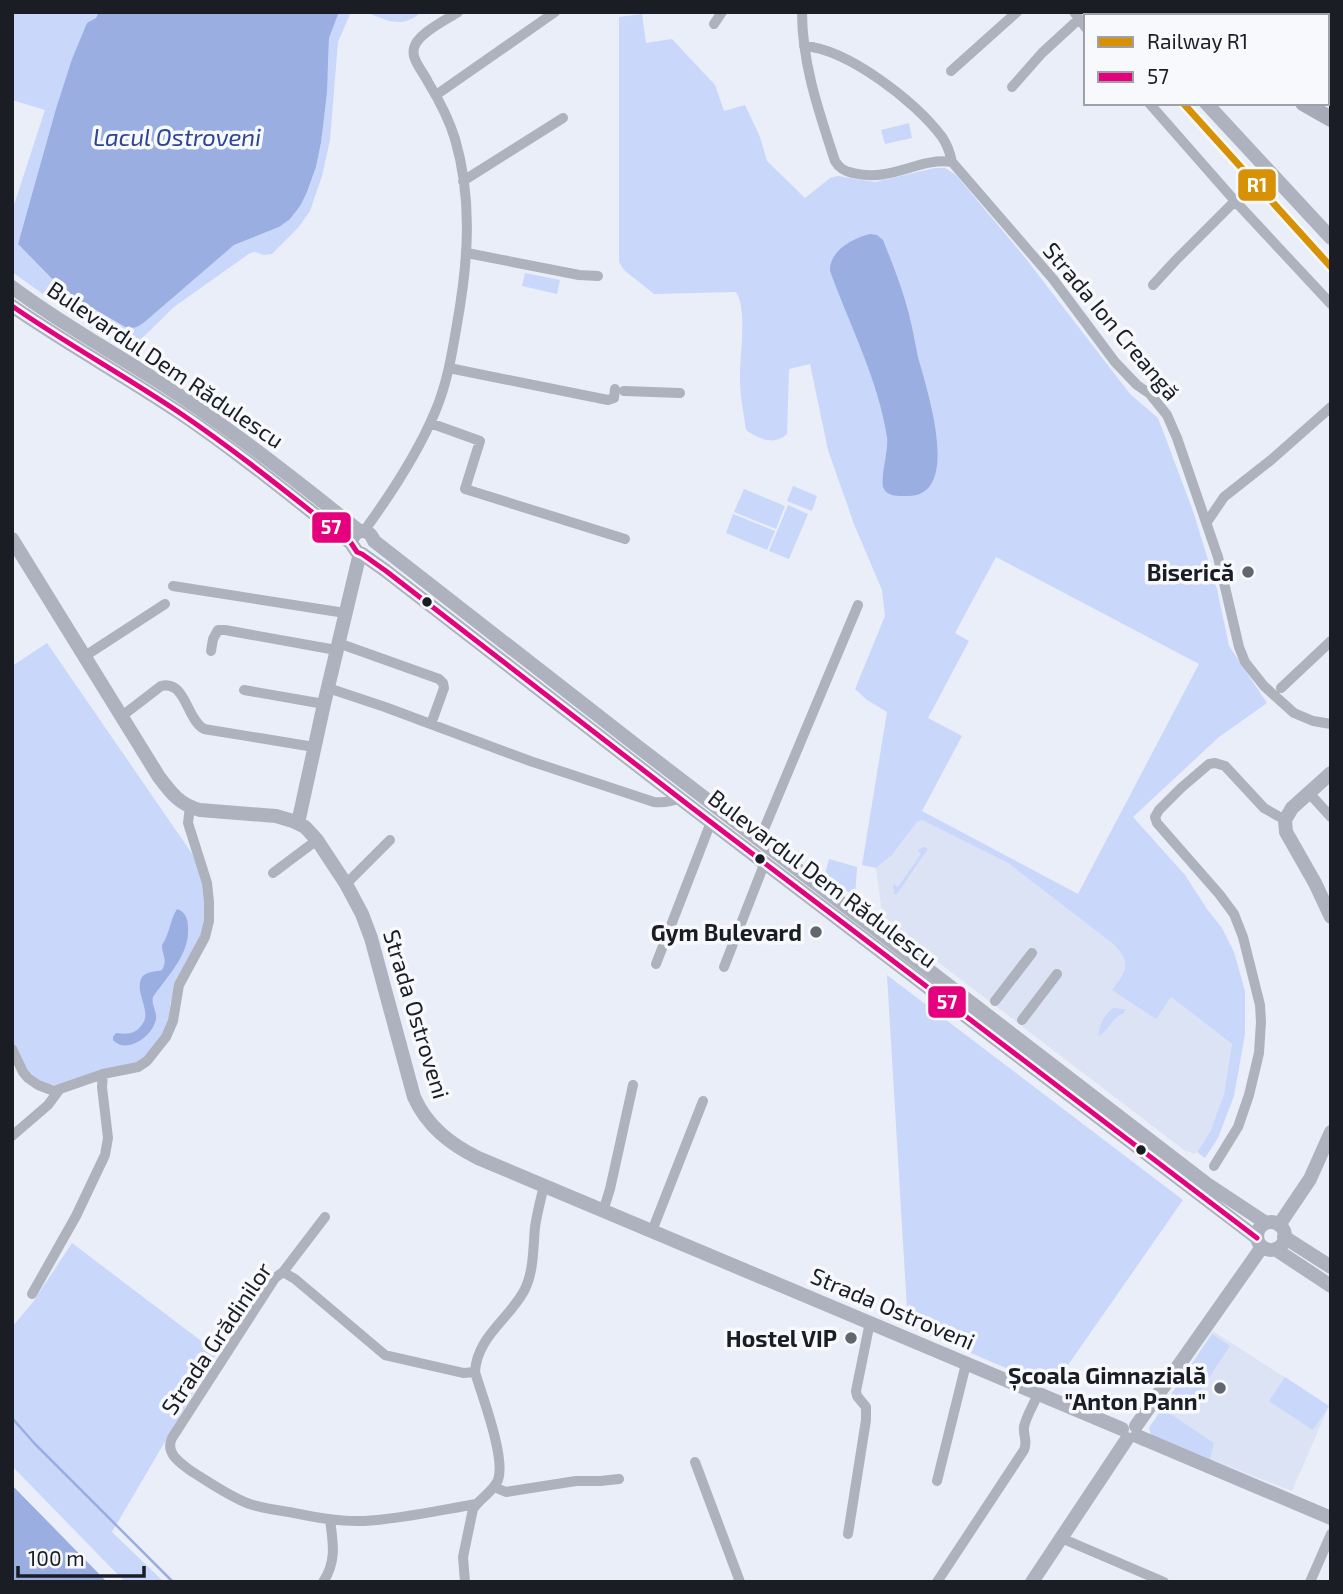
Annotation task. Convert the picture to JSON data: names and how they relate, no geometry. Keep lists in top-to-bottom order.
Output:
{
  "streets": {
    "main road": ["Bulevardul Dem Rădulescu", "Strada Ostroveni"],
    "street": ["Strada Ion Creangă", "Strada Grădinilor"]
  },
  "water": ["Lacul Ostroveni"],
  "places": [
    "Biserică",
    "Gym Bulevard",
    "Hostel VIP",
    "Școala Gimnazială \"Anton Pann\""
  ],
  "lines": ["rail line R1", "transit line 57"],
  "legend": ["Railway R1", "57"],
  "scale_bar": "100 m"
}
